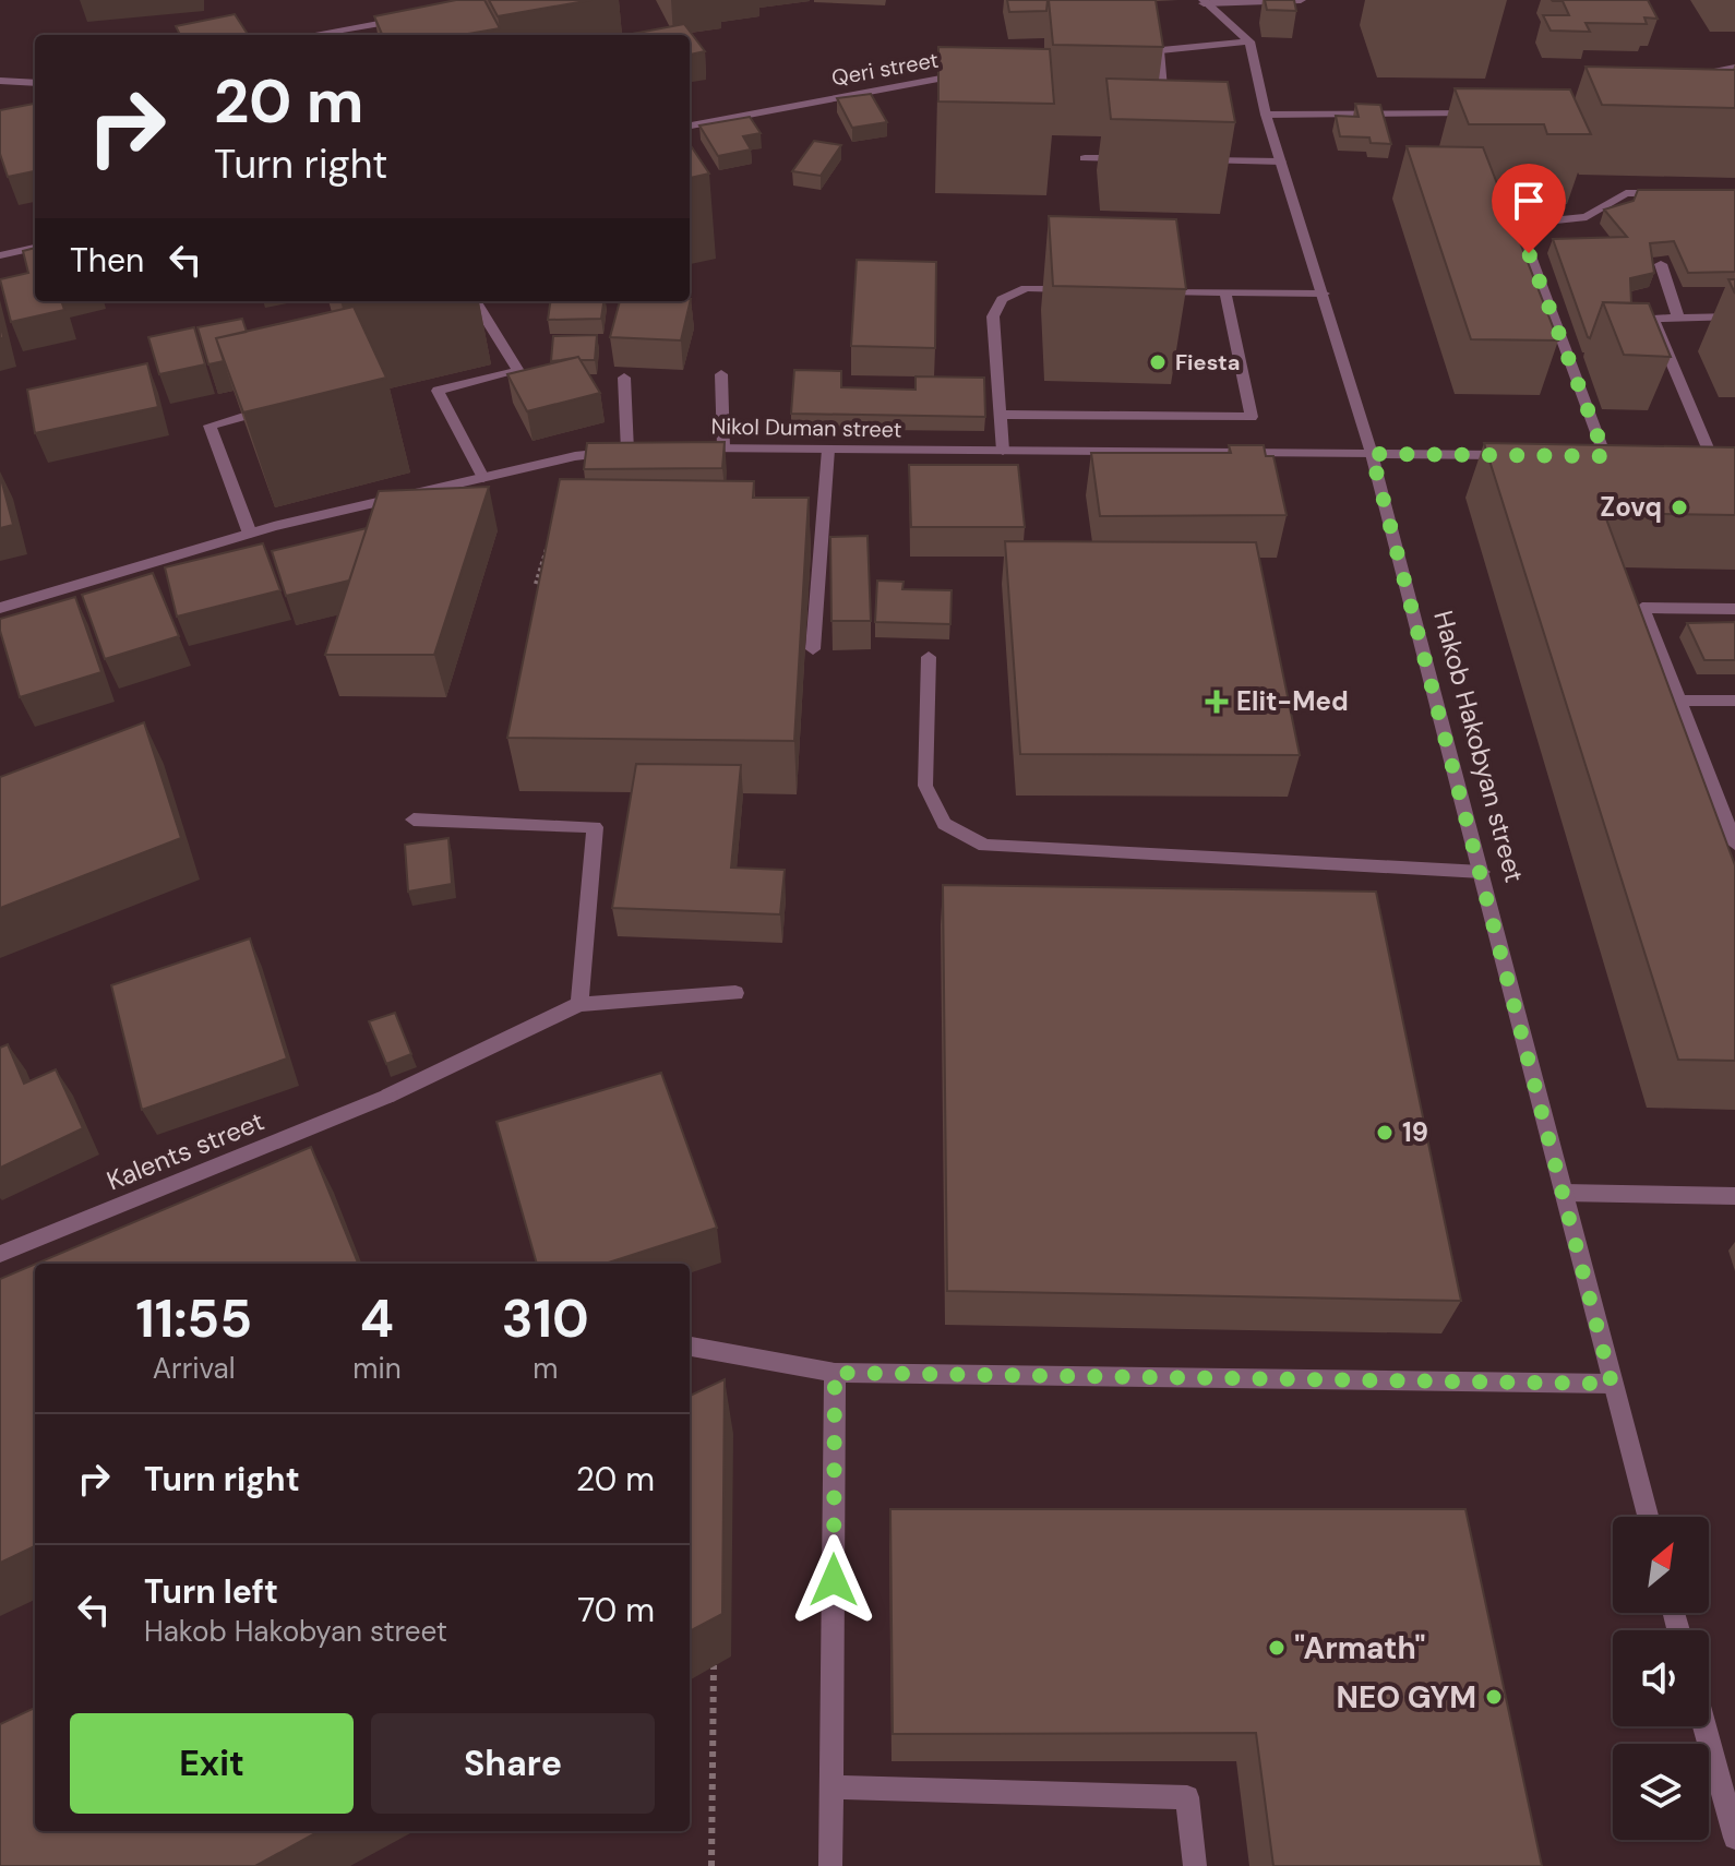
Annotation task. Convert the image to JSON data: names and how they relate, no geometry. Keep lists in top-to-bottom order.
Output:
{
  "streets": {
    "street": [
      "Qeri street",
      "Nikol Duman street",
      "Hakob Hakobyan street",
      "Kalents street"
    ]
  },
  "crossings": [
    ["Nikol Duman street", "Hakob Hakobyan street"]
  ],
  "places": {
    "other": [
      "Fiesta",
      "Zovq",
      "19",
      "\"Armath\"",
      "NEO GYM"
    ],
    "health": ["Elit-Med"]
  },
  "north": "top right",
  "page": {
    "turn": ["20 m", "Turn right"],
    "then": "Then",
    "eta": [
      "11:55",
      "Arrival",
      "4",
      "min",
      "310",
      "m"
    ],
    "list": [
      {
        "name": "Turn right",
        "value": "20 m"
      },
      {
        "name": "Turn left",
        "note": "Hakob Hakobyan street",
        "value": "70 m"
      }
    ],
    "buttons": ["Exit", "Share"]
  }
}
